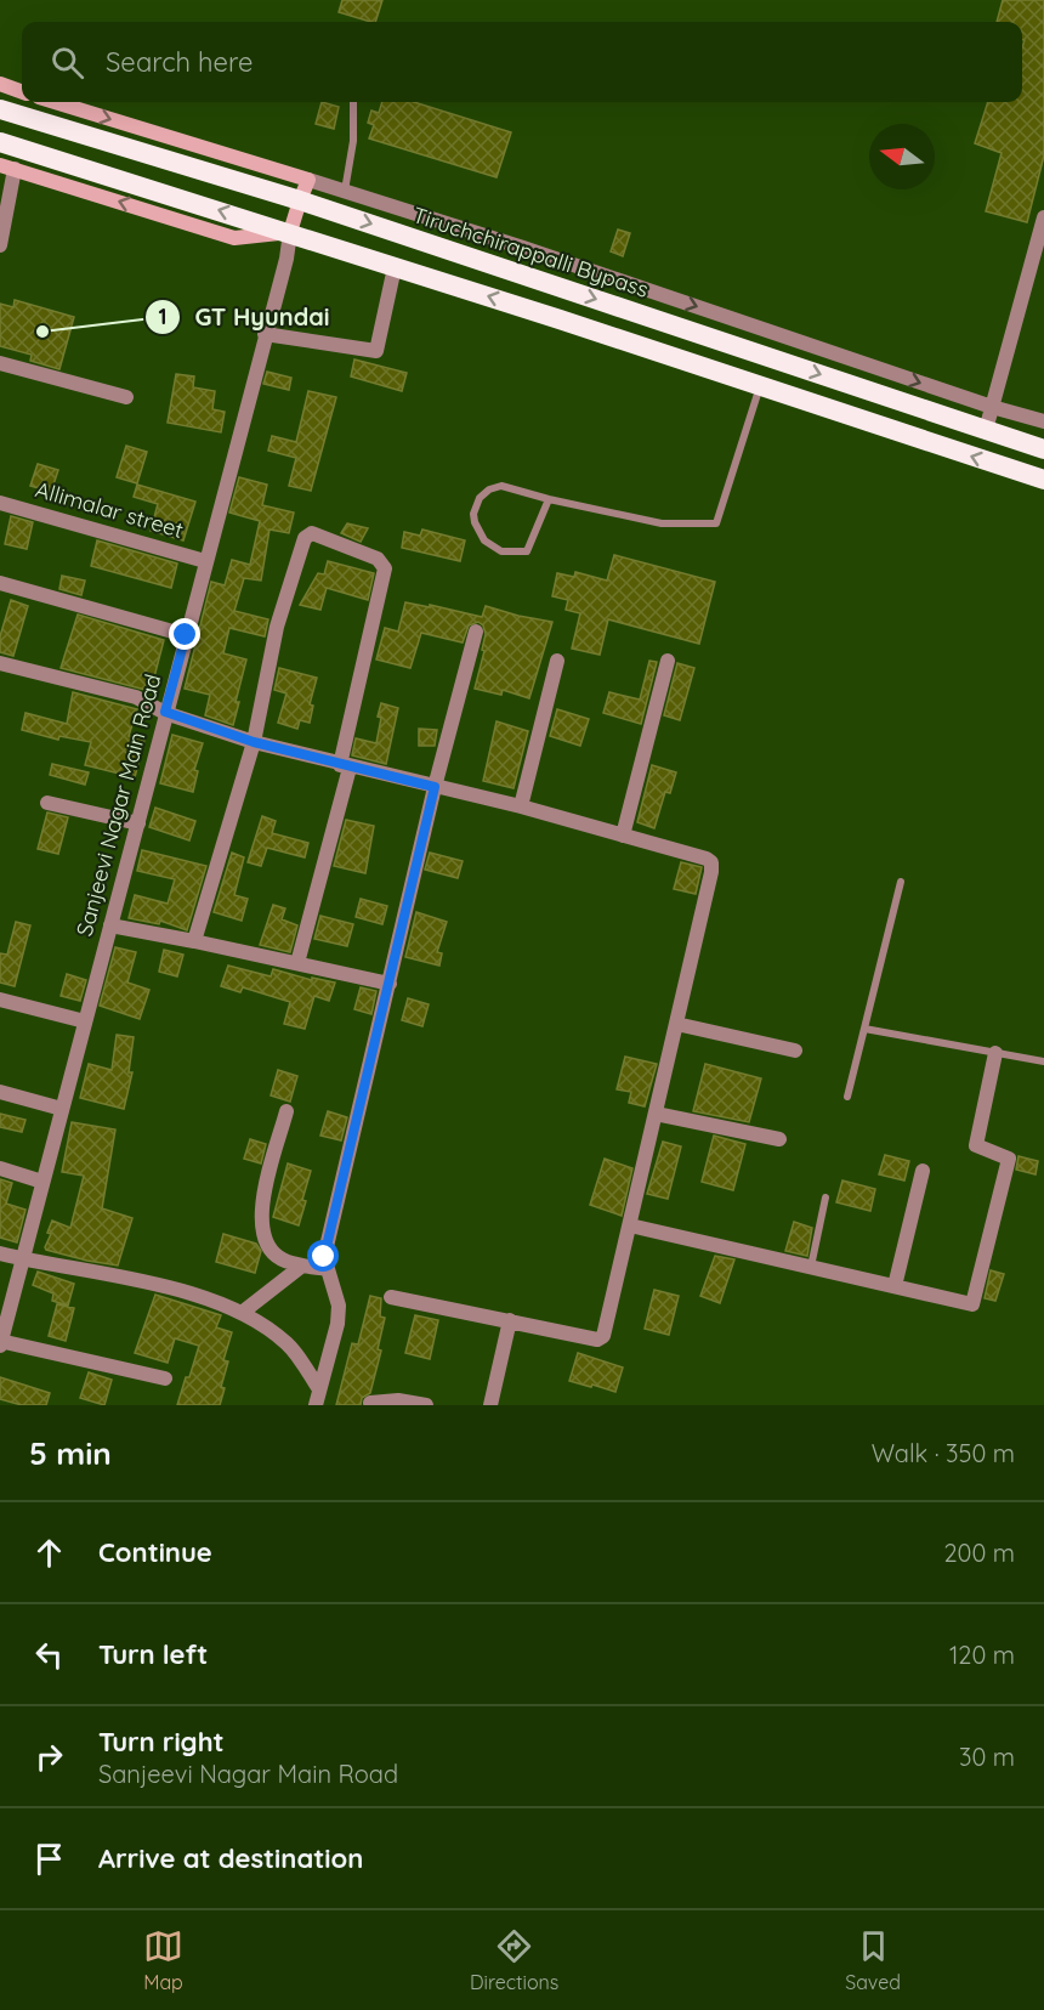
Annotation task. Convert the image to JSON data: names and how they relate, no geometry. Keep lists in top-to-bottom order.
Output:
{
  "streets": {
    "highway": ["Tiruchchirappalli Bypass"],
    "street": ["Allimalar street", "Sanjeevi Nagar Main Road"]
  },
  "crossings": [
    ["Allimalar street", "Sanjeevi Nagar Main Road"]
  ],
  "places": ["GT Hyundai"],
  "north": "left",
  "page": {
    "search": "Search here",
    "heading": ["5 min", "Walk · 350 m"],
    "list": [
      ["Continue", "200 m"],
      ["Turn left", "120 m"],
      ["Turn right", "Sanjeevi Nagar Main Road", "30 m"],
      "Arrive at destination"
    ],
    "nav": ["Map", "Directions", "Saved"]
  }
}
